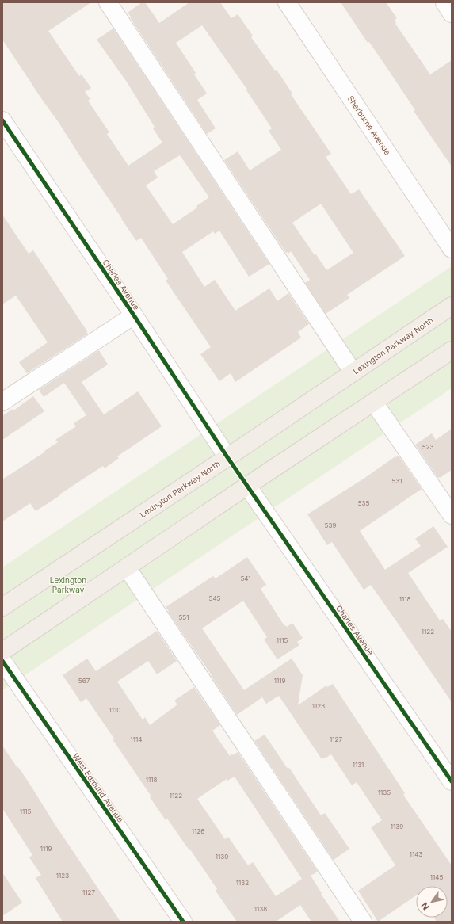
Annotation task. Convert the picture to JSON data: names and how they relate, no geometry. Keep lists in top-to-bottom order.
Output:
{
  "streets": {
    "main road": ["Lexington Parkway North"],
    "street": ["Sherburne Avenue", "Charles Avenue", "West Edmund Avenue"]
  },
  "crossings": [
    ["Charles Avenue", "Lexington Parkway North"]
  ],
  "parks": ["Lexington Parkway"],
  "house_numbers": [
    "523",
    "531",
    "535",
    "539",
    "541",
    "545",
    "1118",
    "551",
    "1122",
    "1115",
    "567",
    "1119",
    "1123",
    "1110",
    "1114",
    "1127",
    "1131",
    "1118",
    "1135",
    "1122",
    "1115",
    "1139",
    "1126",
    "1119",
    "1143",
    "1130",
    "1123",
    "1145",
    "1132",
    "1127",
    "1138"
  ],
  "north": "bottom left"
}
